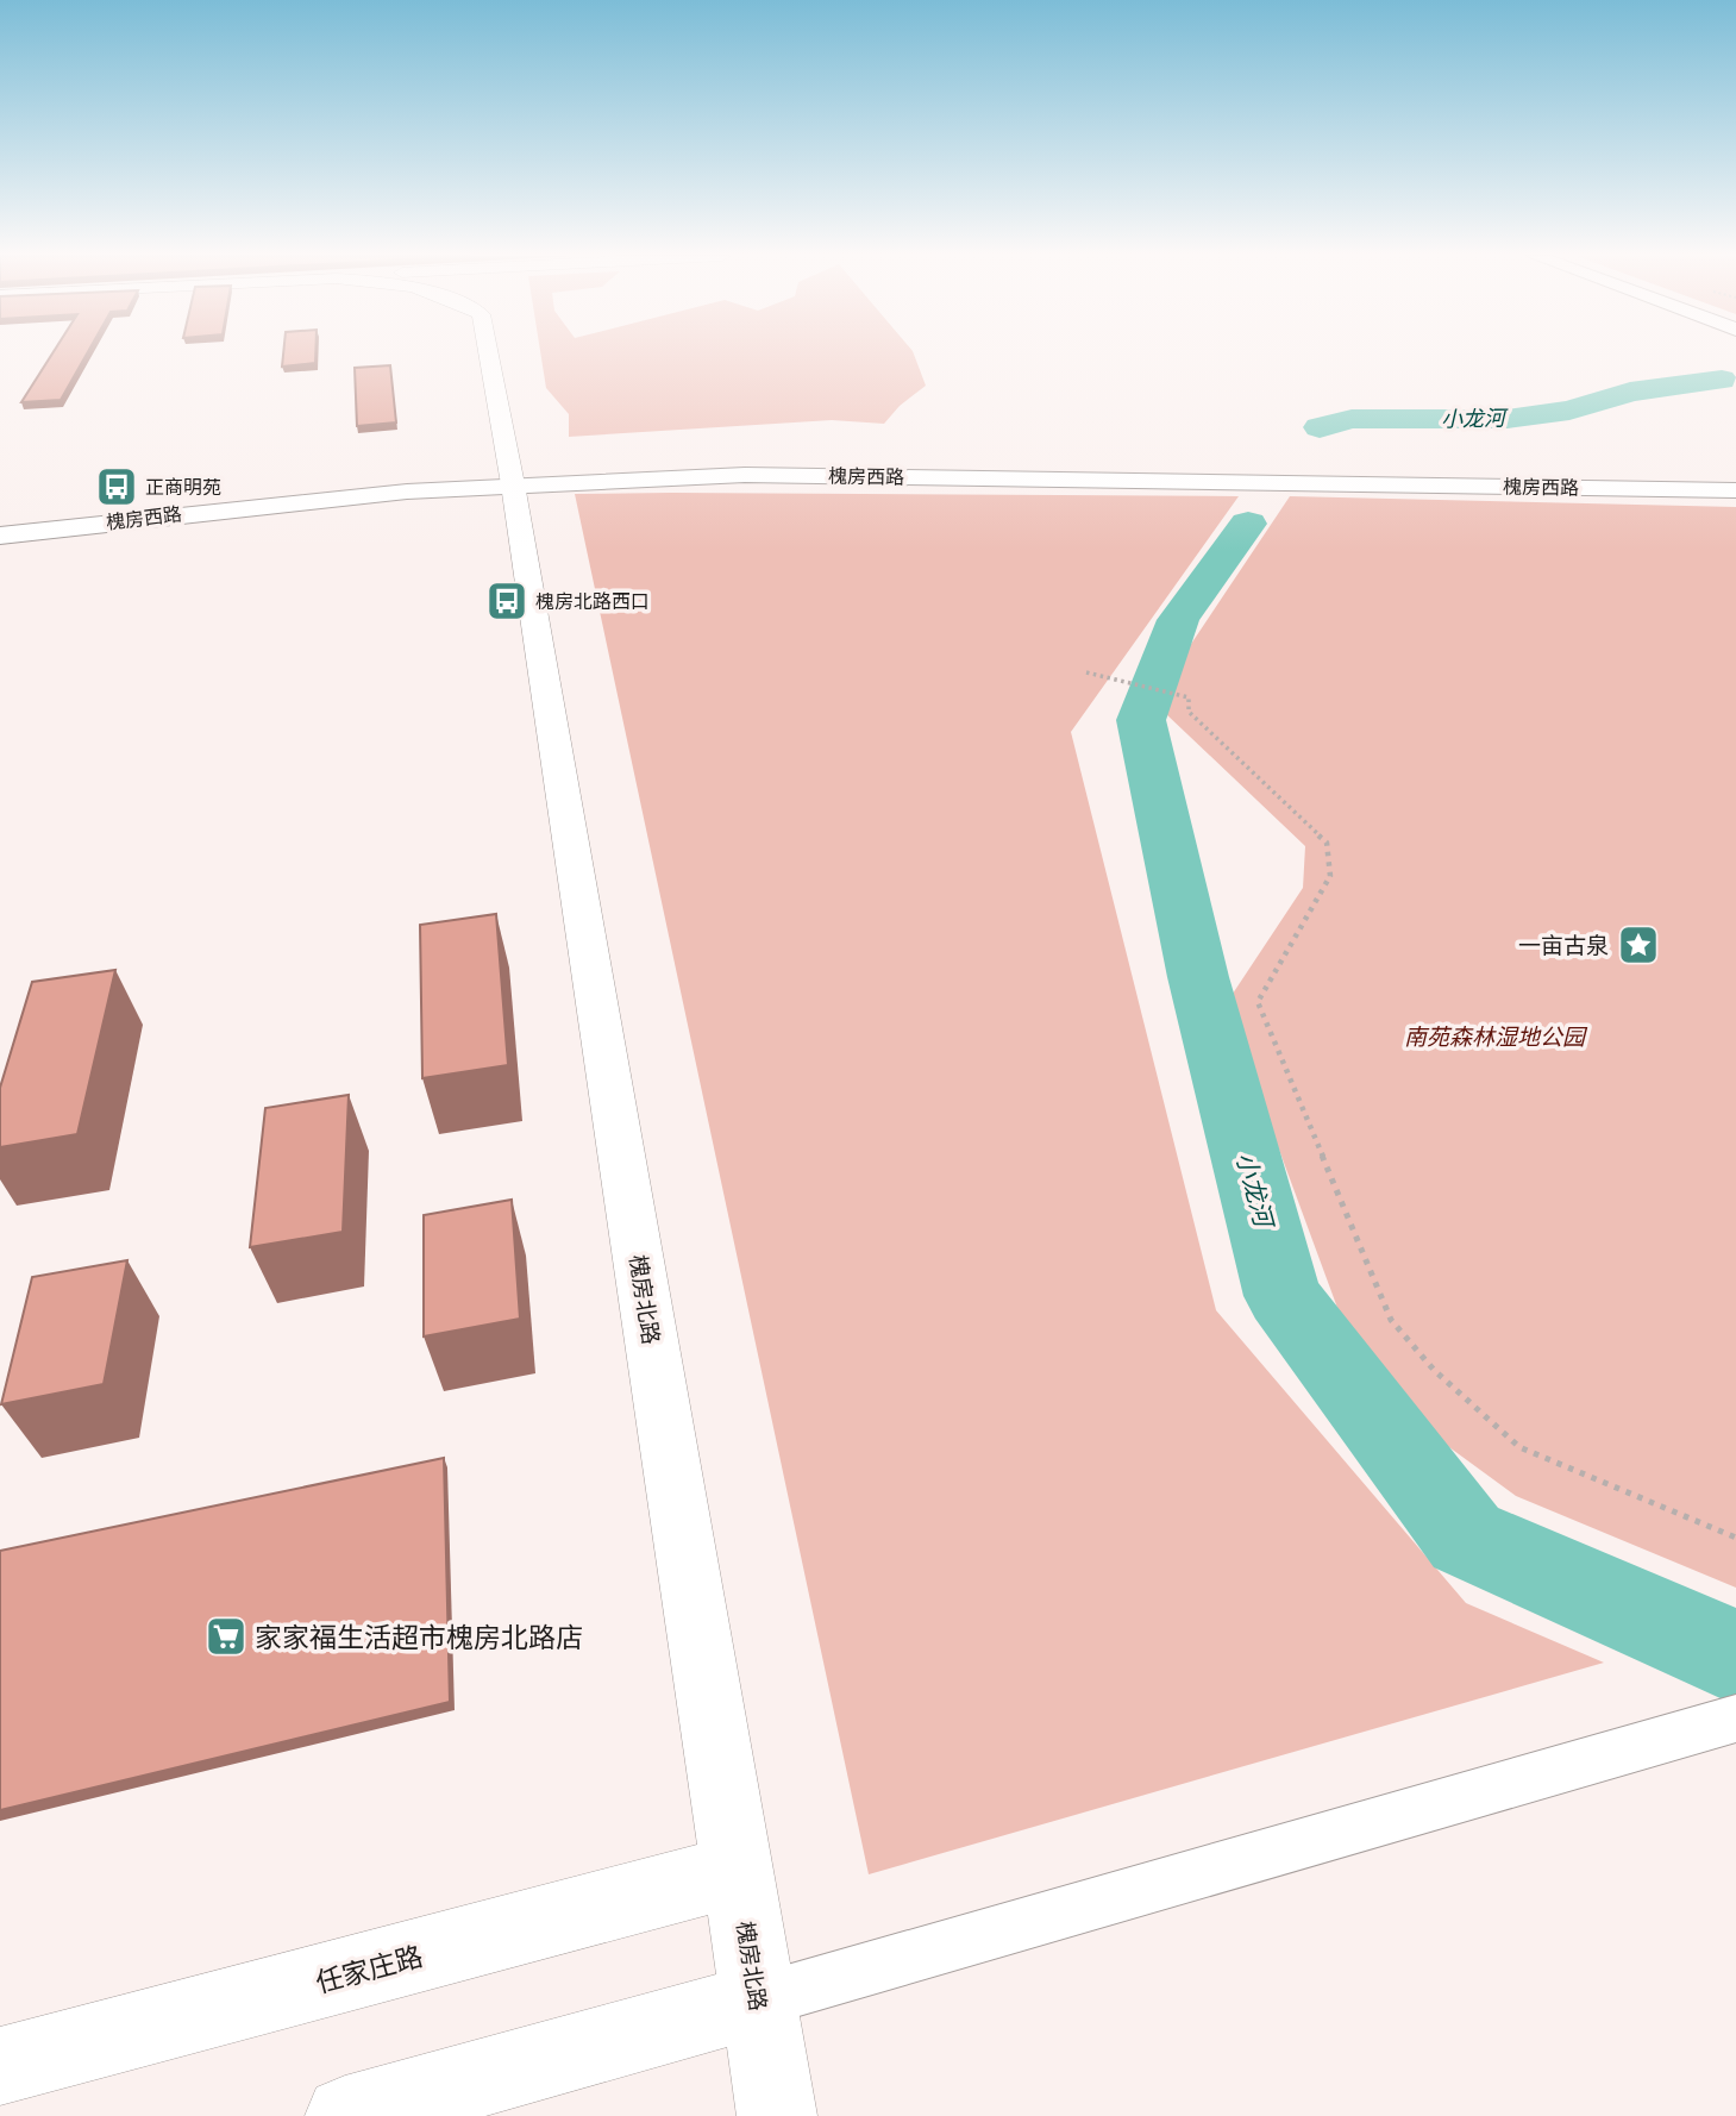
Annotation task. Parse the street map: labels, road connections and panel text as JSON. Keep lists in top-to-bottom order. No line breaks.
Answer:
{"streets":{"main road":["槐房西路"],"street":["槐房北路","任家庄路"]},"crossings":[["槐房西路","槐房北路"],["槐房北路","任家庄路"]],"water":["小龙河"],"parks":["南苑森林湿地公园"],"places":{"bus stop":["正商明苑","槐房北路西口"],"place":["一亩古泉"],"supermarket":["家家福生活超市槐房北路店"]}}
